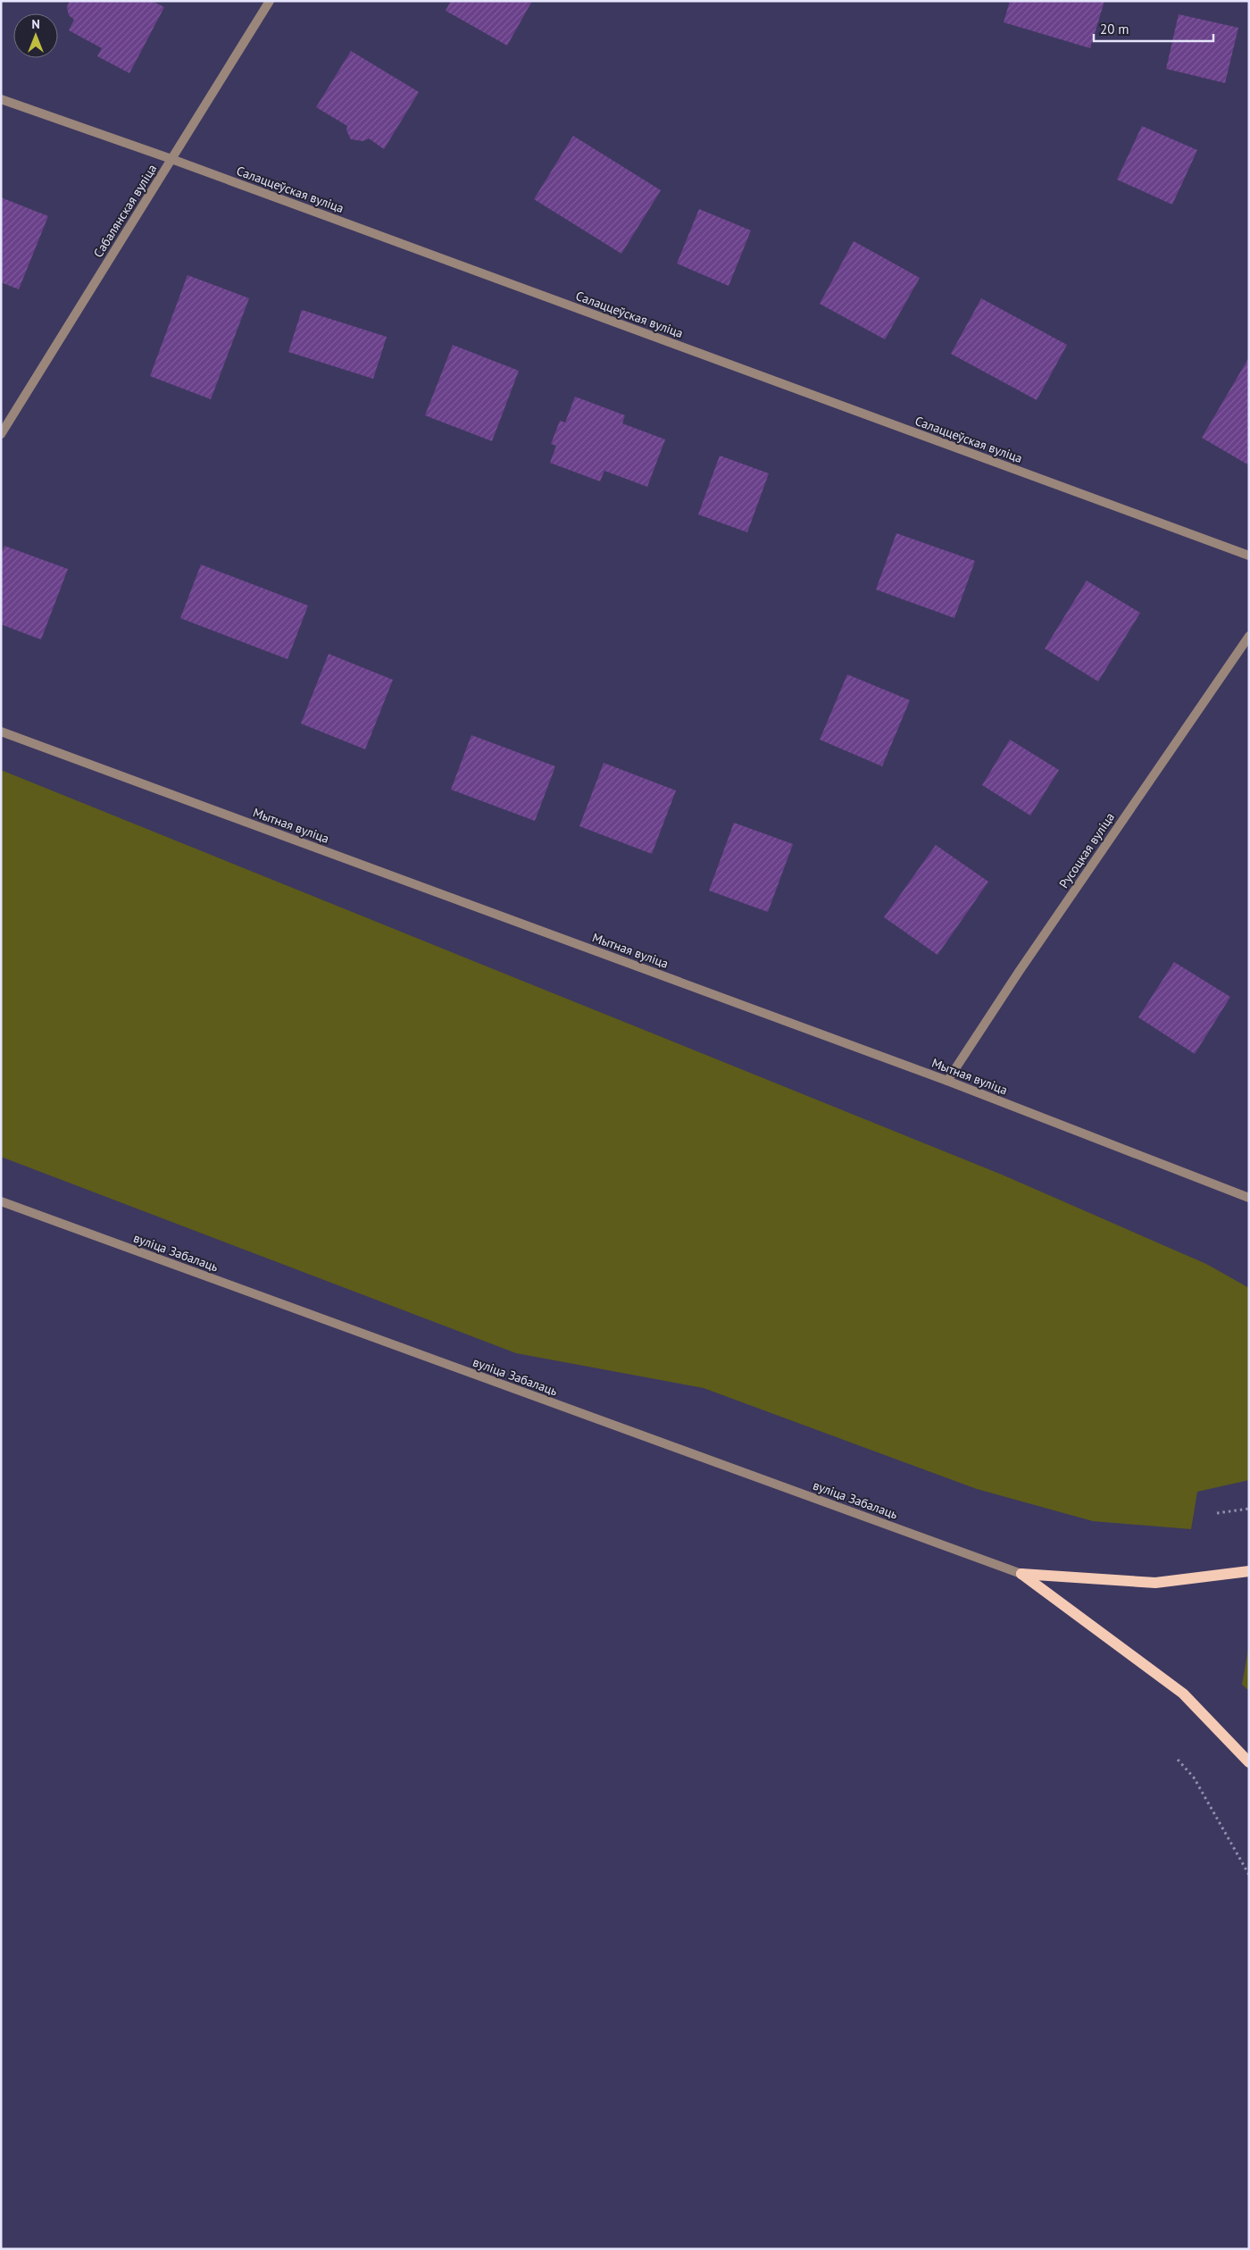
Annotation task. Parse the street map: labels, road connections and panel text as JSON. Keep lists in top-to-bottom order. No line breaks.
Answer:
{"streets":{"street":["Салаццеўская вуліца","Сабалянская вуліца","Мытная вуліца","Русоцкая вуліца","вуліца Забалаць"]},"crossings":[["Салаццеўская вуліца","Сабалянская вуліца"],["Мытная вуліца","Русоцкая вуліца"]],"scale_bar":"20 m","north":"top"}
